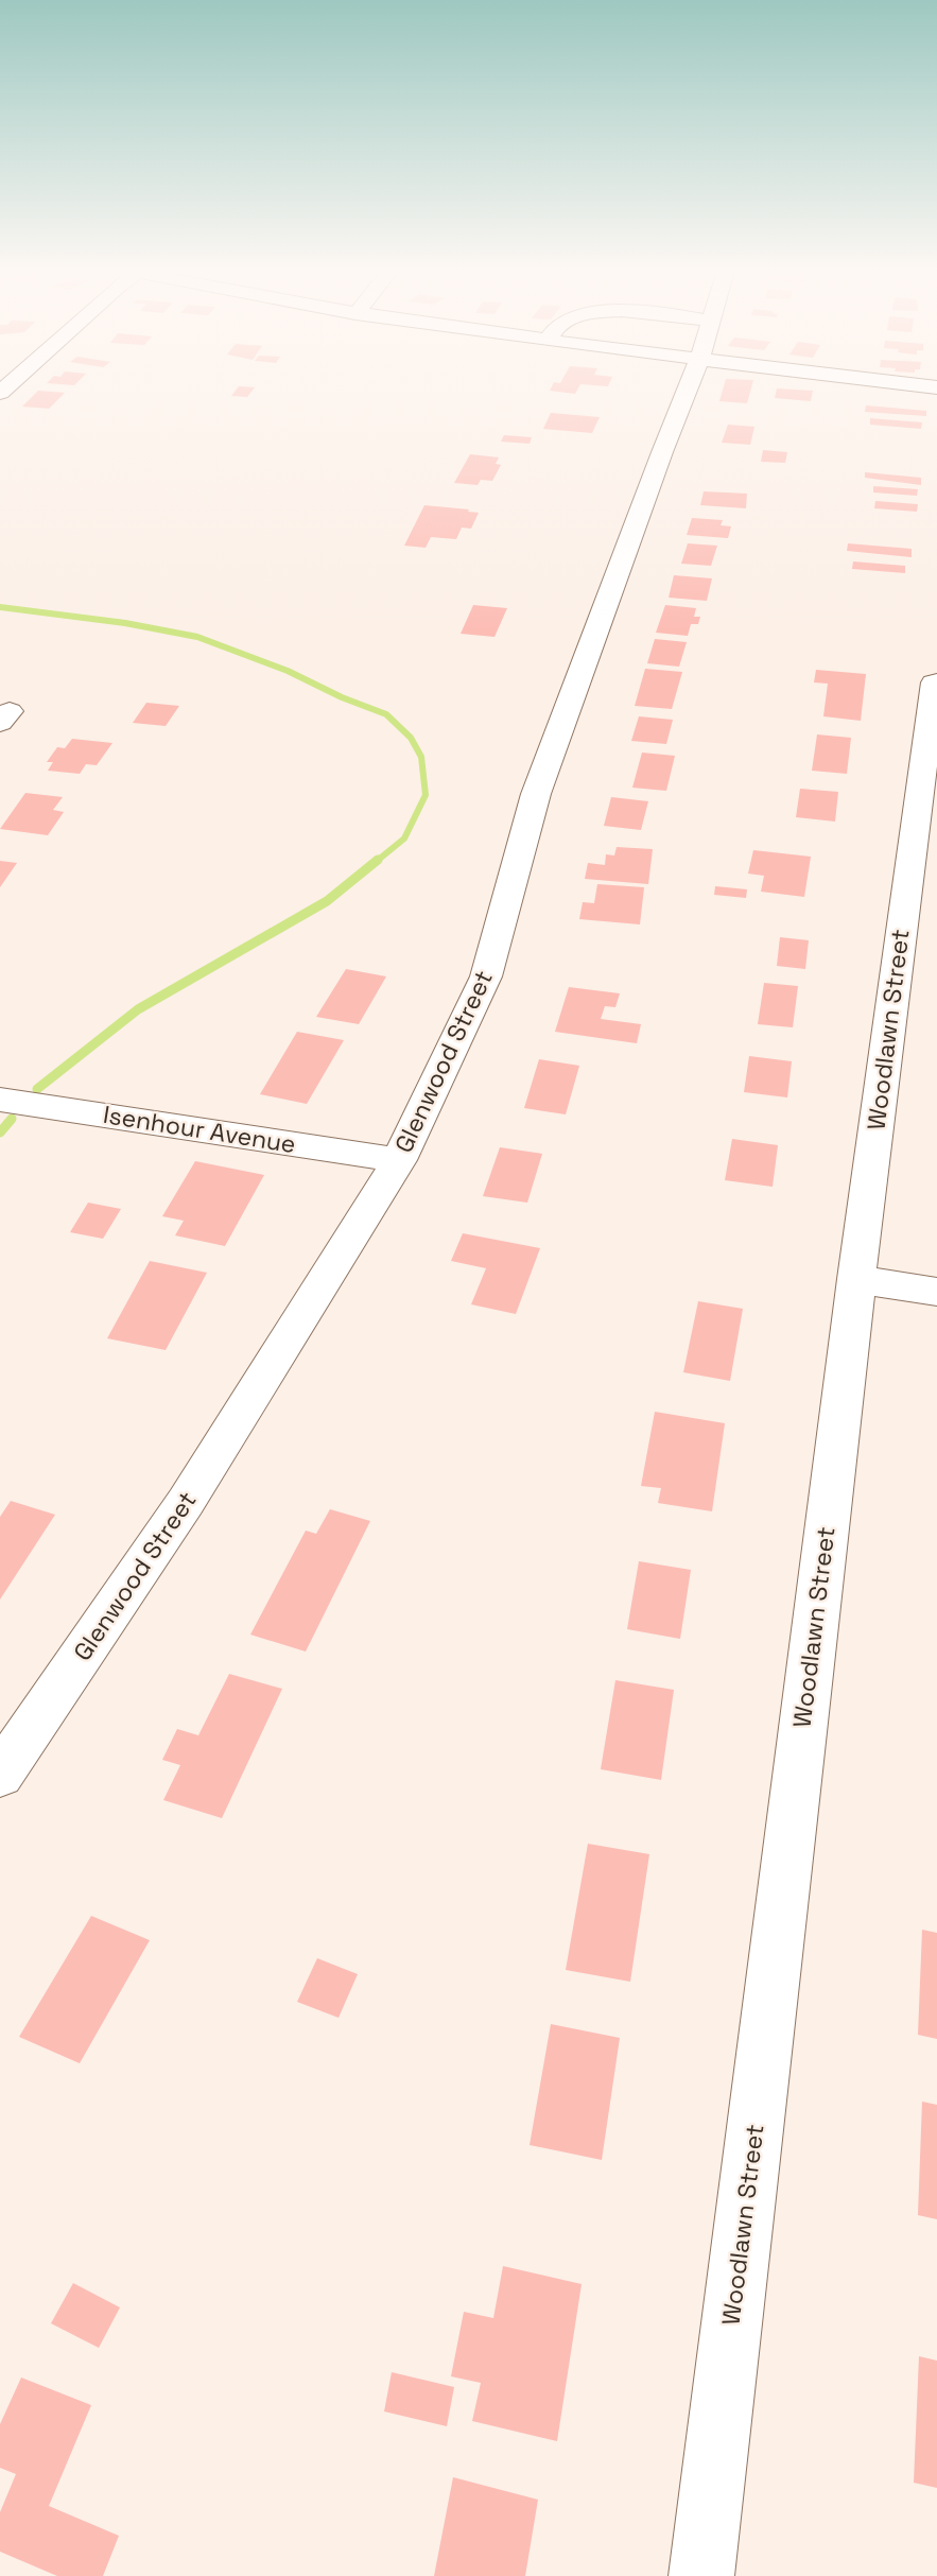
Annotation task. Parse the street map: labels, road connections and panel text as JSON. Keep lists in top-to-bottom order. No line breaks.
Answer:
{"streets":{"street":["Woodlawn Street","Glenwood Street","Isenhour Avenue"]},"crossings":[["Glenwood Street","Isenhour Avenue"]]}
